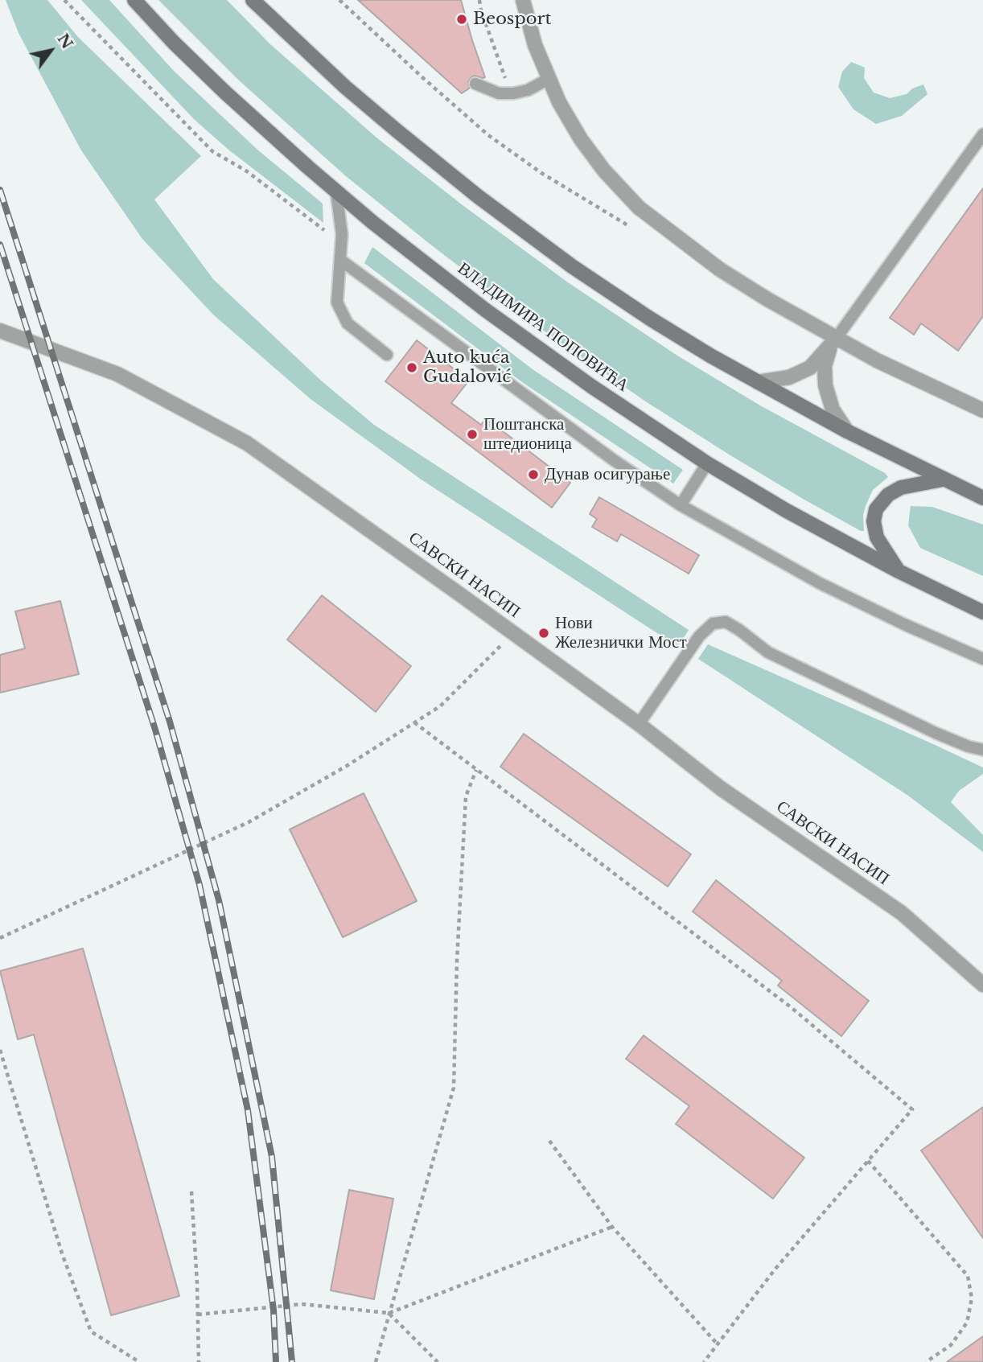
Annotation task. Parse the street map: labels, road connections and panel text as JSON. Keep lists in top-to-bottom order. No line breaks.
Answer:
{"streets":{"main road":["ВЛАДИМИРА ПОПОВИЋА"],"street":["САВСКИ НАСИП"]},"places":["Beosport","Auto kuća Gudalović","Поштанска штедионица","Дунав осигурање","Нови Железнички Мост"],"north":"top right"}
